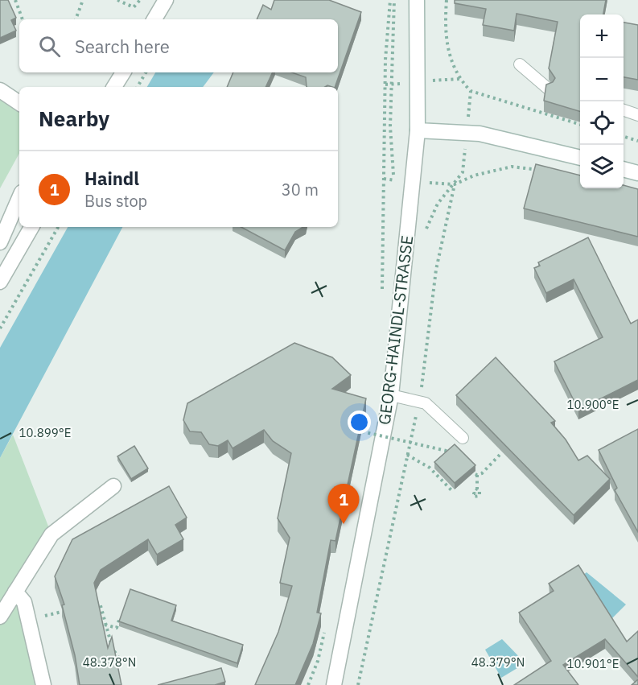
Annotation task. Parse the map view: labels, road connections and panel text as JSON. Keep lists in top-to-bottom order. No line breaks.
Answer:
{"streets":{"street":["GEORG-HAINDL-STRASSE"]},"page":{"map_buttons":["+","−"],"search":"Search here","heading":"Nearby","list":[{"mark":"1","name":"Haindl","note":"Bus stop","value":"30 m"}],"pins":"1"},"coordinates":["10.900°E","10.899°E","48.378°N","48.379°N","10.901°E"]}
